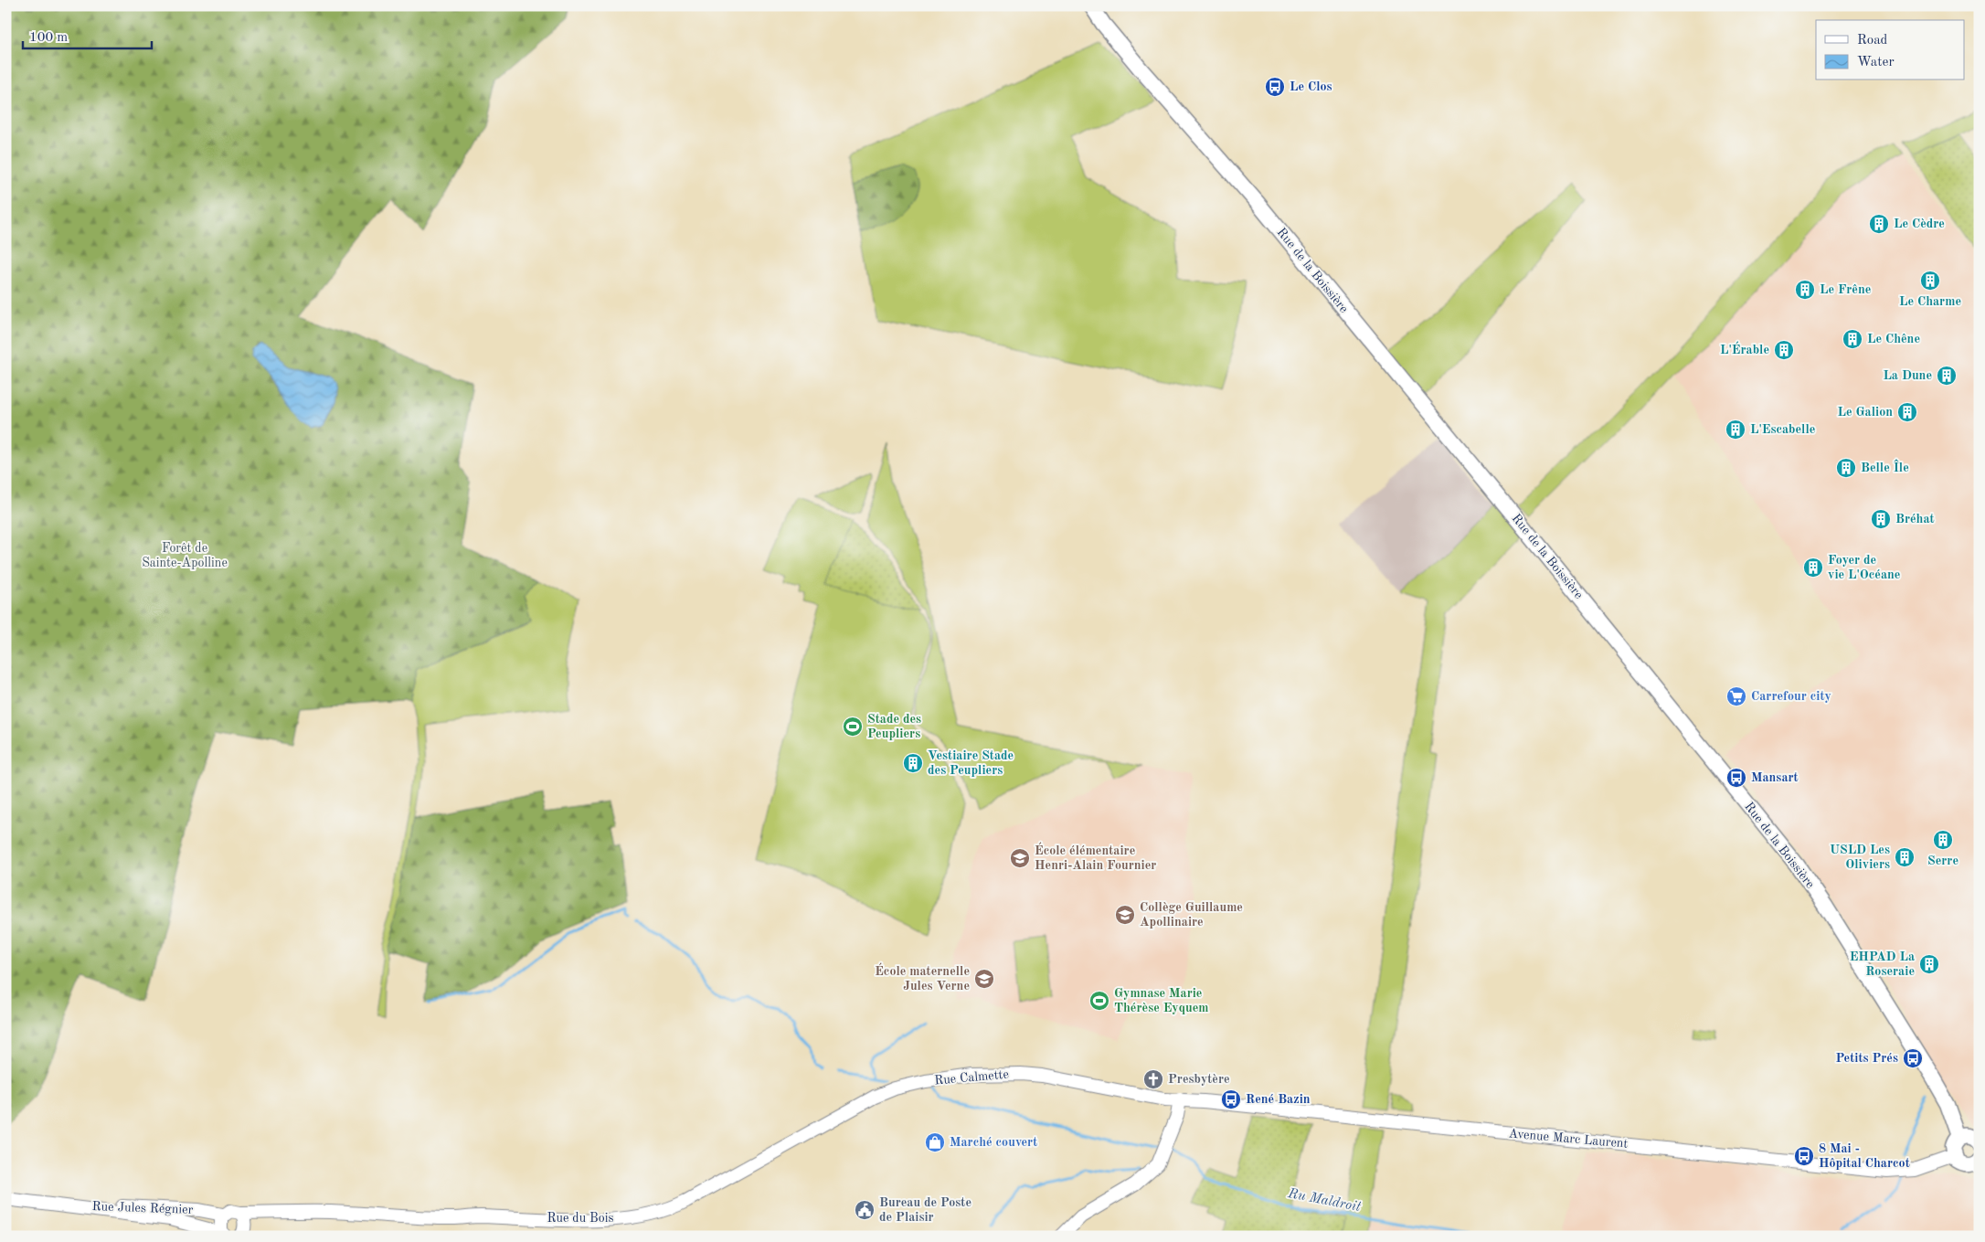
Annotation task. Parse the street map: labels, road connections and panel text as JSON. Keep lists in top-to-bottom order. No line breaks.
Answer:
{"streets":{"main road":["Rue de la Boissière"],"street":["Rue Calmette","Avenue Marc Laurent","Rue Jules Régnier","Rue du Bois"]},"crossings":[["Rue Calmette","Avenue Marc Laurent"],["Rue Calmette","Rue du Bois"],["Rue Jules Régnier","Rue du Bois"]],"water":["Ru Maldroit"],"parks":["Forêt de Sainte-Apolline"],"places":{"bus stop":["Le Clos","Mansart","Petits Prés","René Bazin","8 Mai - Hôpital Charcot"],"building":["Le Cèdre","Le Charme","Le Frêne","Le Chêne","L'Érable","La Dune","Le Galion","L'Escabelle","Belle Île","Bréhat","Foyer de vie L'Océane","Vestiaire Stade des Peupliers","Serre","USLD Les Oliviers","EHPAD La Roseraie"],"supermarket":["Carrefour city"],"sports":["Stade des Peupliers","Gymnase Marie Thérèse Eyquem"],"school or university":["École élémentaire Henri-Alain Fournier","Collège Guillaume Apollinaire","École maternelle Jules Verne"],"church":["Presbytère"],"shop":["Marché couvert"],"public building":["Bureau de Poste de Plaisir"]},"legend":["Road","Water"],"scale_bar":"100 m"}
